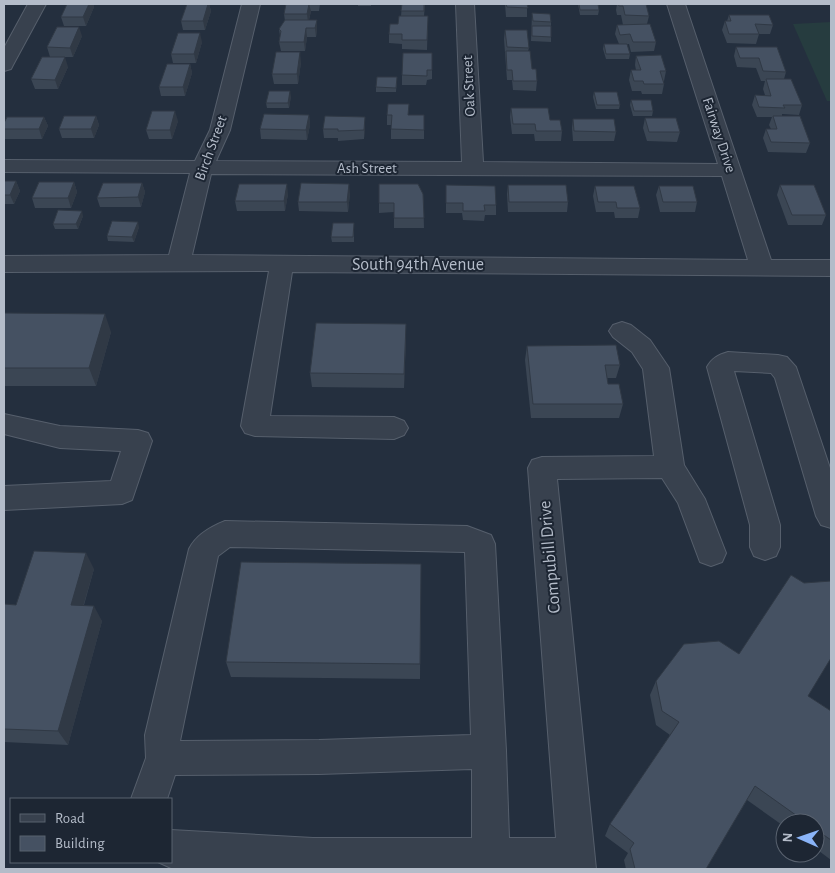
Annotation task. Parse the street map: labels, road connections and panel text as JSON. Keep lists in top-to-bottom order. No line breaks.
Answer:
{"streets":{"street":["Oak Street","Fairway Drive","Birch Street","Ash Street","South 94th Avenue","Compubill Drive"]},"crossings":[["Oak Street","Ash Street"],["Fairway Drive","Ash Street"],["Fairway Drive","South 94th Avenue"],["Birch Street","Ash Street"],["Birch Street","South 94th Avenue"]],"legend":["Road","Building"],"north":"left"}
